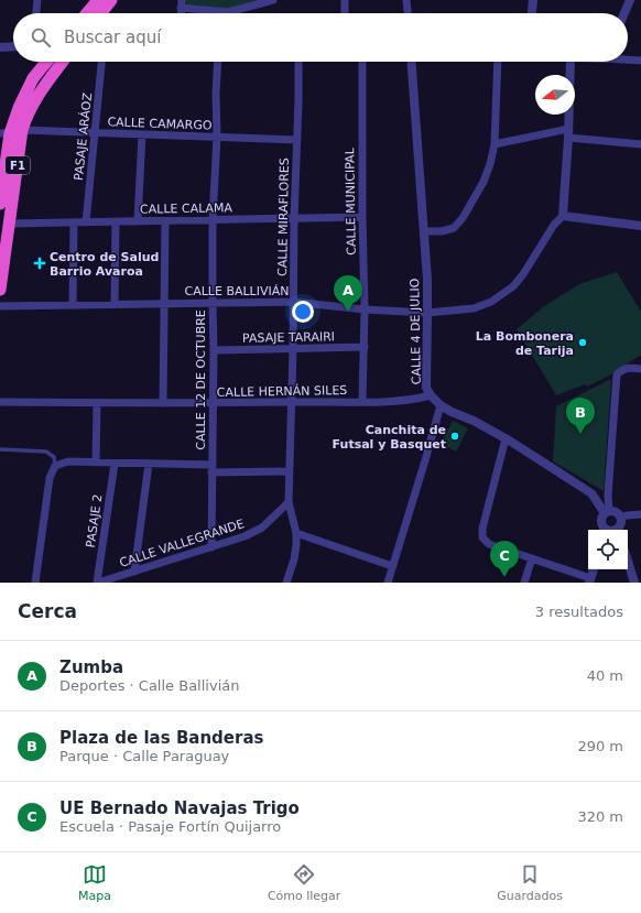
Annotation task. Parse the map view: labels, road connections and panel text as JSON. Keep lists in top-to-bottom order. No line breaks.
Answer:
{"streets":{"highway":["F1"],"street":["CALLE CAMARGO","PASAJE ARÁOZ","CALLE MUNICIPAL","CALLE CALAMA","CALLE MIRAFLORES","CALLE BALLIVIÁN","CALLE 4 DE JULIO","PASAJE TARAIRI","CALLE 12 DE OCTUBRE","CALLE HERNÁN SILES","PASAJE 2","CALLE VALLEGRANDE"]},"crossings":[["CALLE CAMARGO","PASAJE ARÁOZ"],["CALLE CAMARGO","F1"],["CALLE CAMARGO","CALLE MIRAFLORES"],["CALLE CAMARGO","CALLE 12 DE OCTUBRE"],["PASAJE ARÁOZ","CALLE CALAMA"],["F1","CALLE CALAMA"],["CALLE MUNICIPAL","CALLE CALAMA"],["CALLE MUNICIPAL","CALLE BALLIVIÁN"],["CALLE MUNICIPAL","PASAJE TARAIRI"],["CALLE MUNICIPAL","CALLE HERNÁN SILES"],["CALLE CALAMA","CALLE MIRAFLORES"],["CALLE CALAMA","CALLE 12 DE OCTUBRE"],["CALLE MIRAFLORES","CALLE BALLIVIÁN"],["CALLE MIRAFLORES","PASAJE TARAIRI"],["CALLE MIRAFLORES","CALLE HERNÁN SILES"],["CALLE MIRAFLORES","CALLE VALLEGRANDE"],["CALLE BALLIVIÁN","CALLE 4 DE JULIO"],["CALLE BALLIVIÁN","CALLE 12 DE OCTUBRE"],["CALLE 4 DE JULIO","CALLE HERNÁN SILES"],["PASAJE TARAIRI","CALLE 12 DE OCTUBRE"],["CALLE 12 DE OCTUBRE","CALLE HERNÁN SILES"],["CALLE 12 DE OCTUBRE","CALLE VALLEGRANDE"],["PASAJE 2","CALLE VALLEGRANDE"]],"places":{"health":["Centro de Salud Barrio Avaroa"],"other":["La Bombonera de Tarija","Canchita de Futsal y Basquet"]},"north":"left","page":{"search":"Buscar aquí","pins":["A","B","C"],"heading":["Cerca","3 resultados"],"list":[{"mark":"A","name":"Zumba","note":"Deportes · Calle Ballivián","value":"40 m"},{"mark":"B","name":"Plaza de las Banderas","note":"Parque · Calle Paraguay","value":"290 m"},{"mark":"C","name":"UE Bernado Navajas Trigo","note":"Escuela · Pasaje Fortín Quijarro","value":"320 m"}],"nav":["Mapa","Cómo llegar","Guardados"]}}
